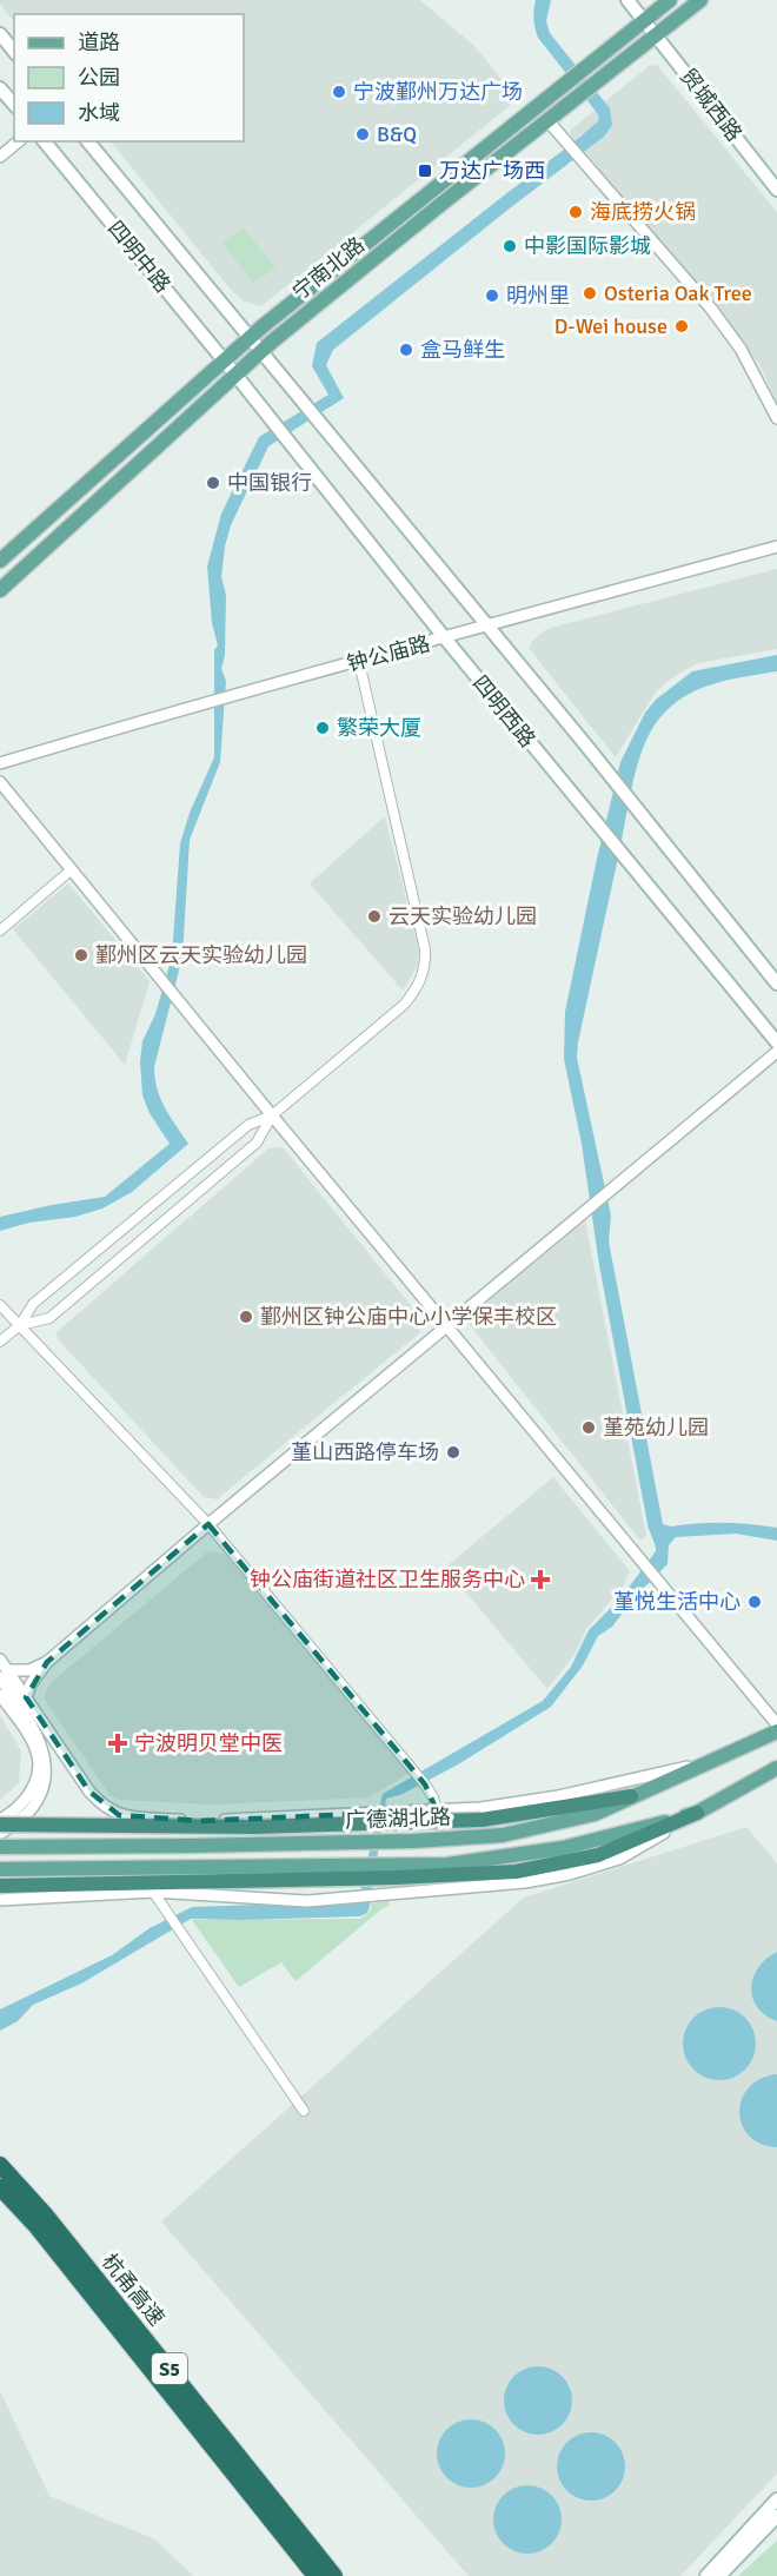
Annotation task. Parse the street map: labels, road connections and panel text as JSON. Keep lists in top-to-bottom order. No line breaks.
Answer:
{"streets":{"highway":["杭甬高速","S5"],"main road":["贸城西路","四明中路","宁南北路","四明西路","广德湖北路"],"street":["钟公庙路"]},"crossings":[["贸城西路","宁南北路"],["四明中路","宁南北路"],["四明中路","四明西路"],["宁南北路","四明西路"],["钟公庙路","四明西路"]],"places":{"other":["宁波鄞州万达广场","B&Q","海底捞火锅","中影国际影城","Osteria Oak Tree","明州里","D-Wei house","盒马鲜生","中国银行","繁荣大厦","云天实验幼儿园","鄞州区云天实验幼儿园","鄞州区钟公庙中心小学保丰校区","堇苑幼儿园","堇山西路停车场","堇悦生活中心"],"transit":["万达广场西"],"health":["钟公庙街道社区卫生服务中心","宁波明贝堂中医"]},"legend":["道路","公园","水域"]}
